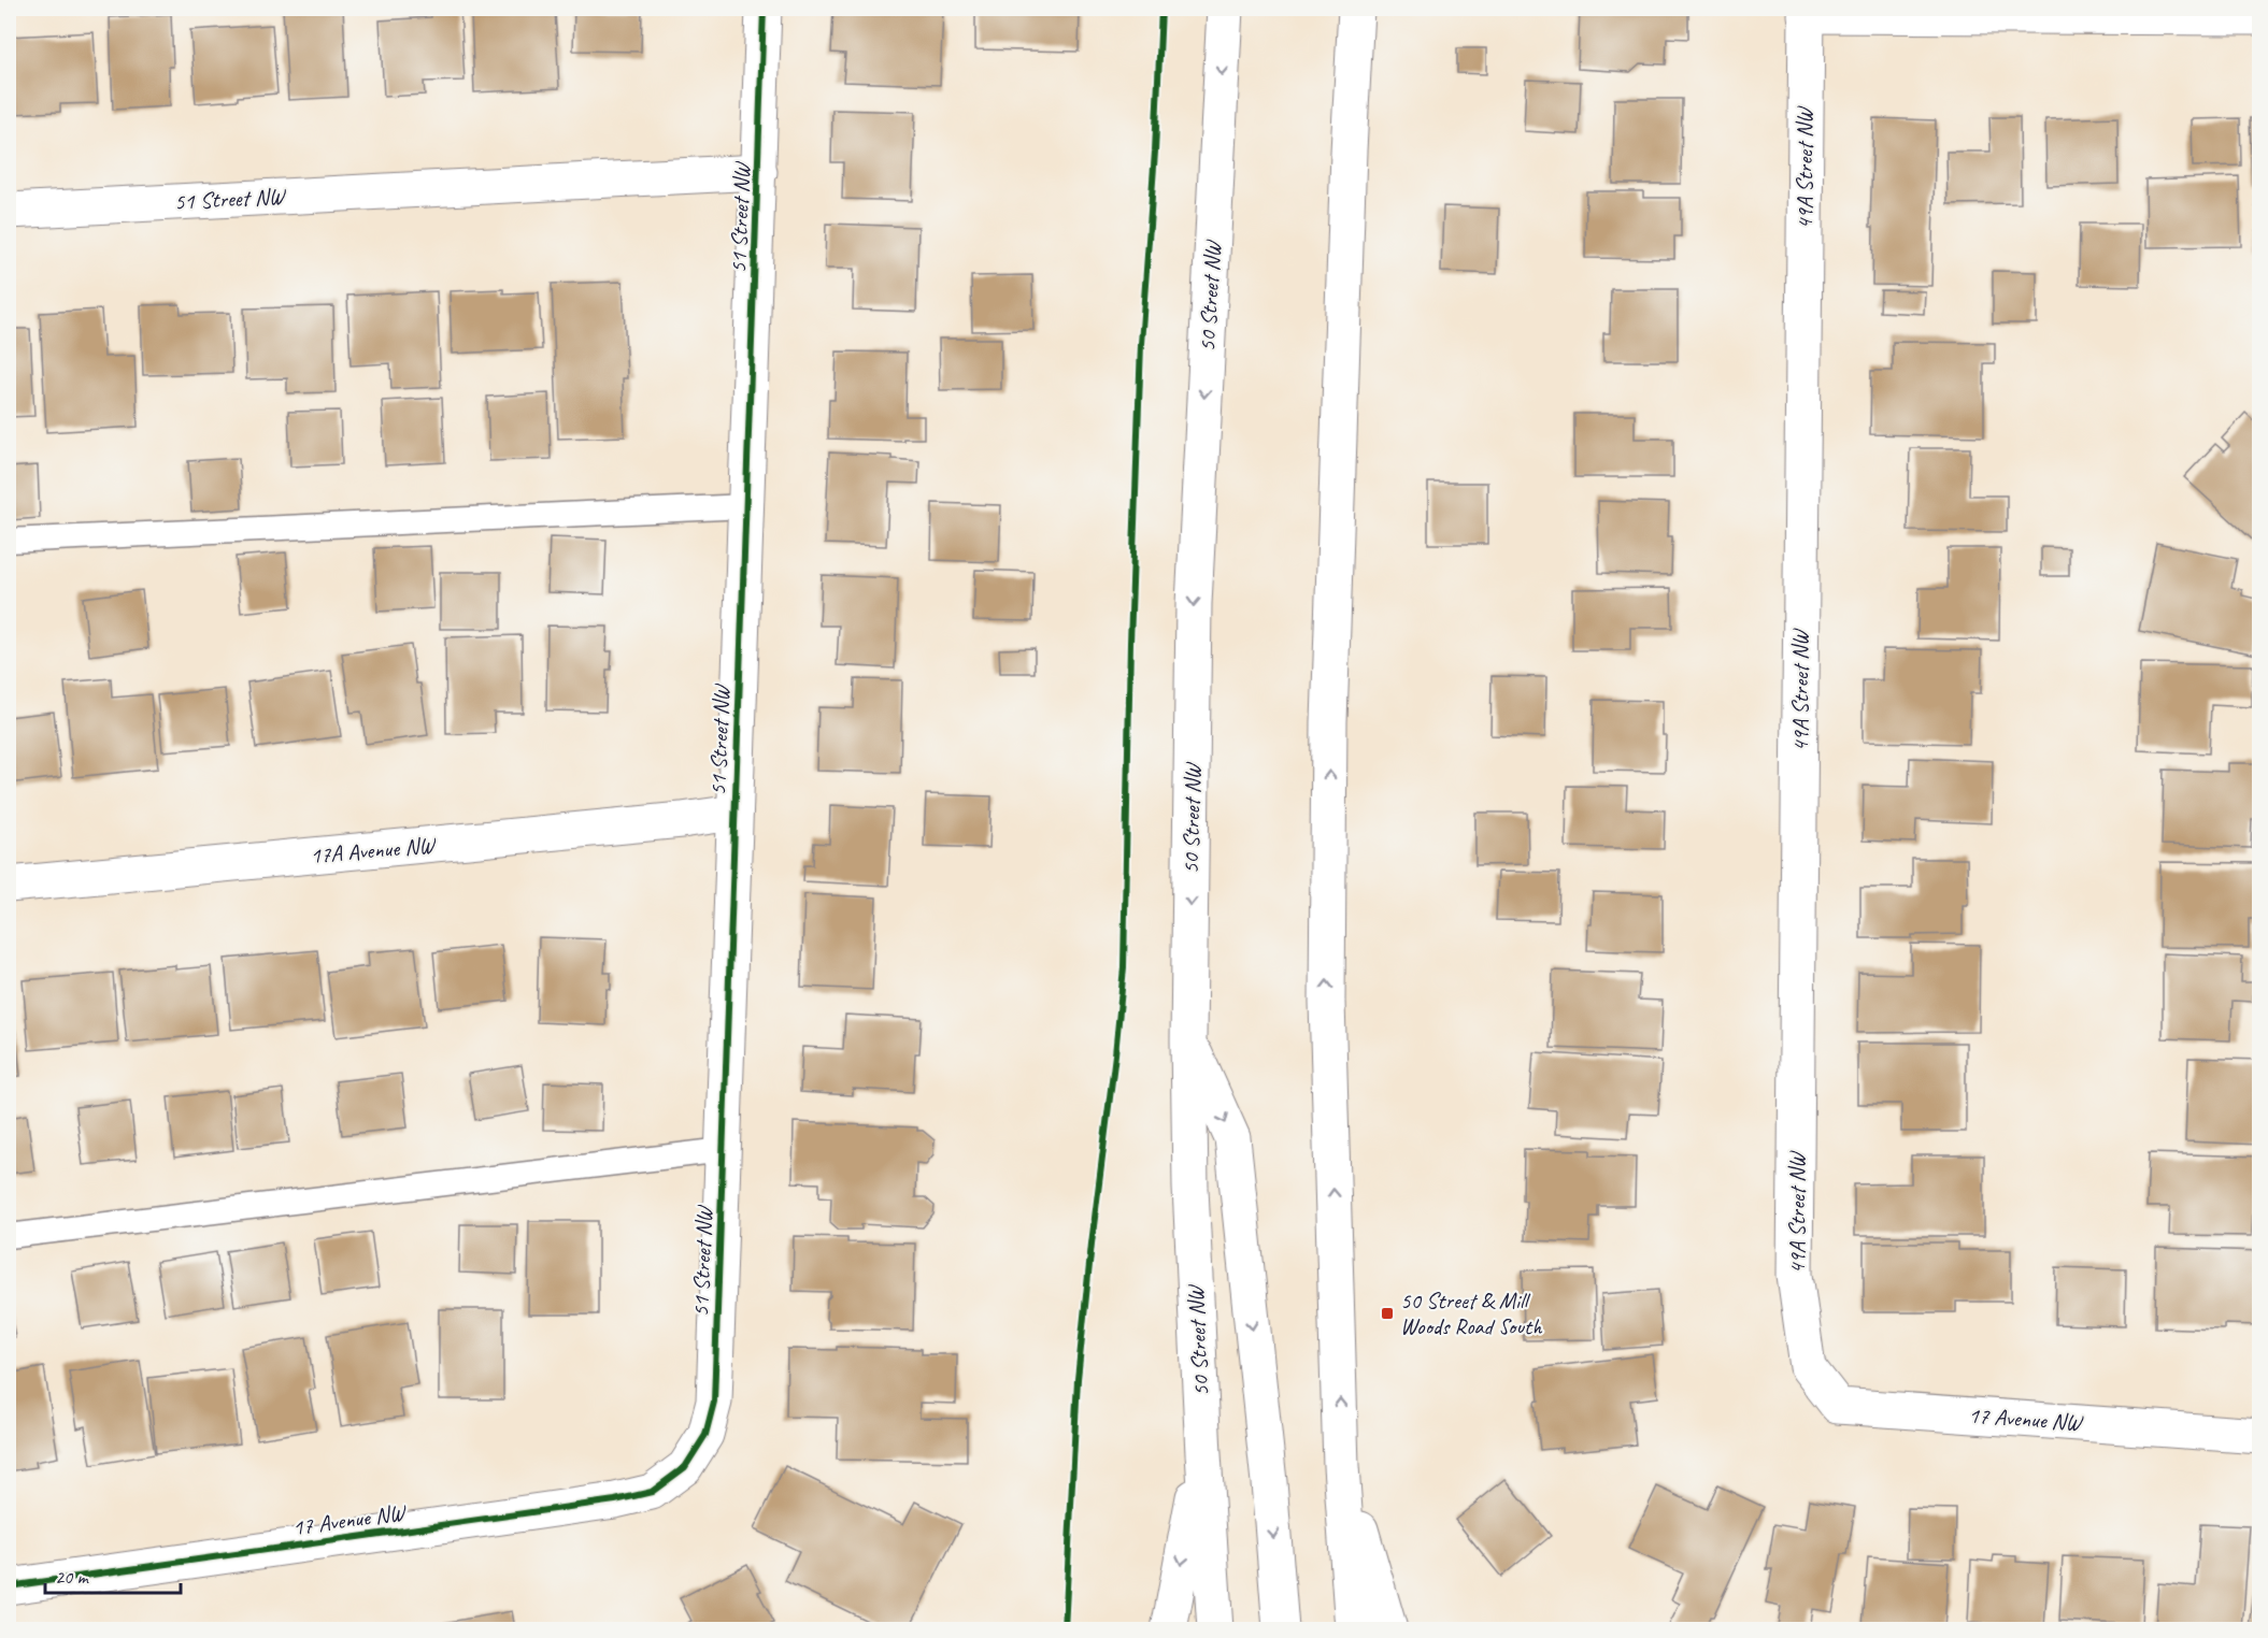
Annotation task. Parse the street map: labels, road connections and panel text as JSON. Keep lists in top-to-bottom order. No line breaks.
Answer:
{"streets":{"street":["49A Street NW","51 Street NW","50 Street NW","17A Avenue NW","17 Avenue NW"]},"crossings":[["49A Street NW","17 Avenue NW"],["51 Street NW","17A Avenue NW"],["51 Street NW","17 Avenue NW"]],"places":{"transit":["50 Street & Mill Woods Road South"]},"scale_bar":"20 m"}
